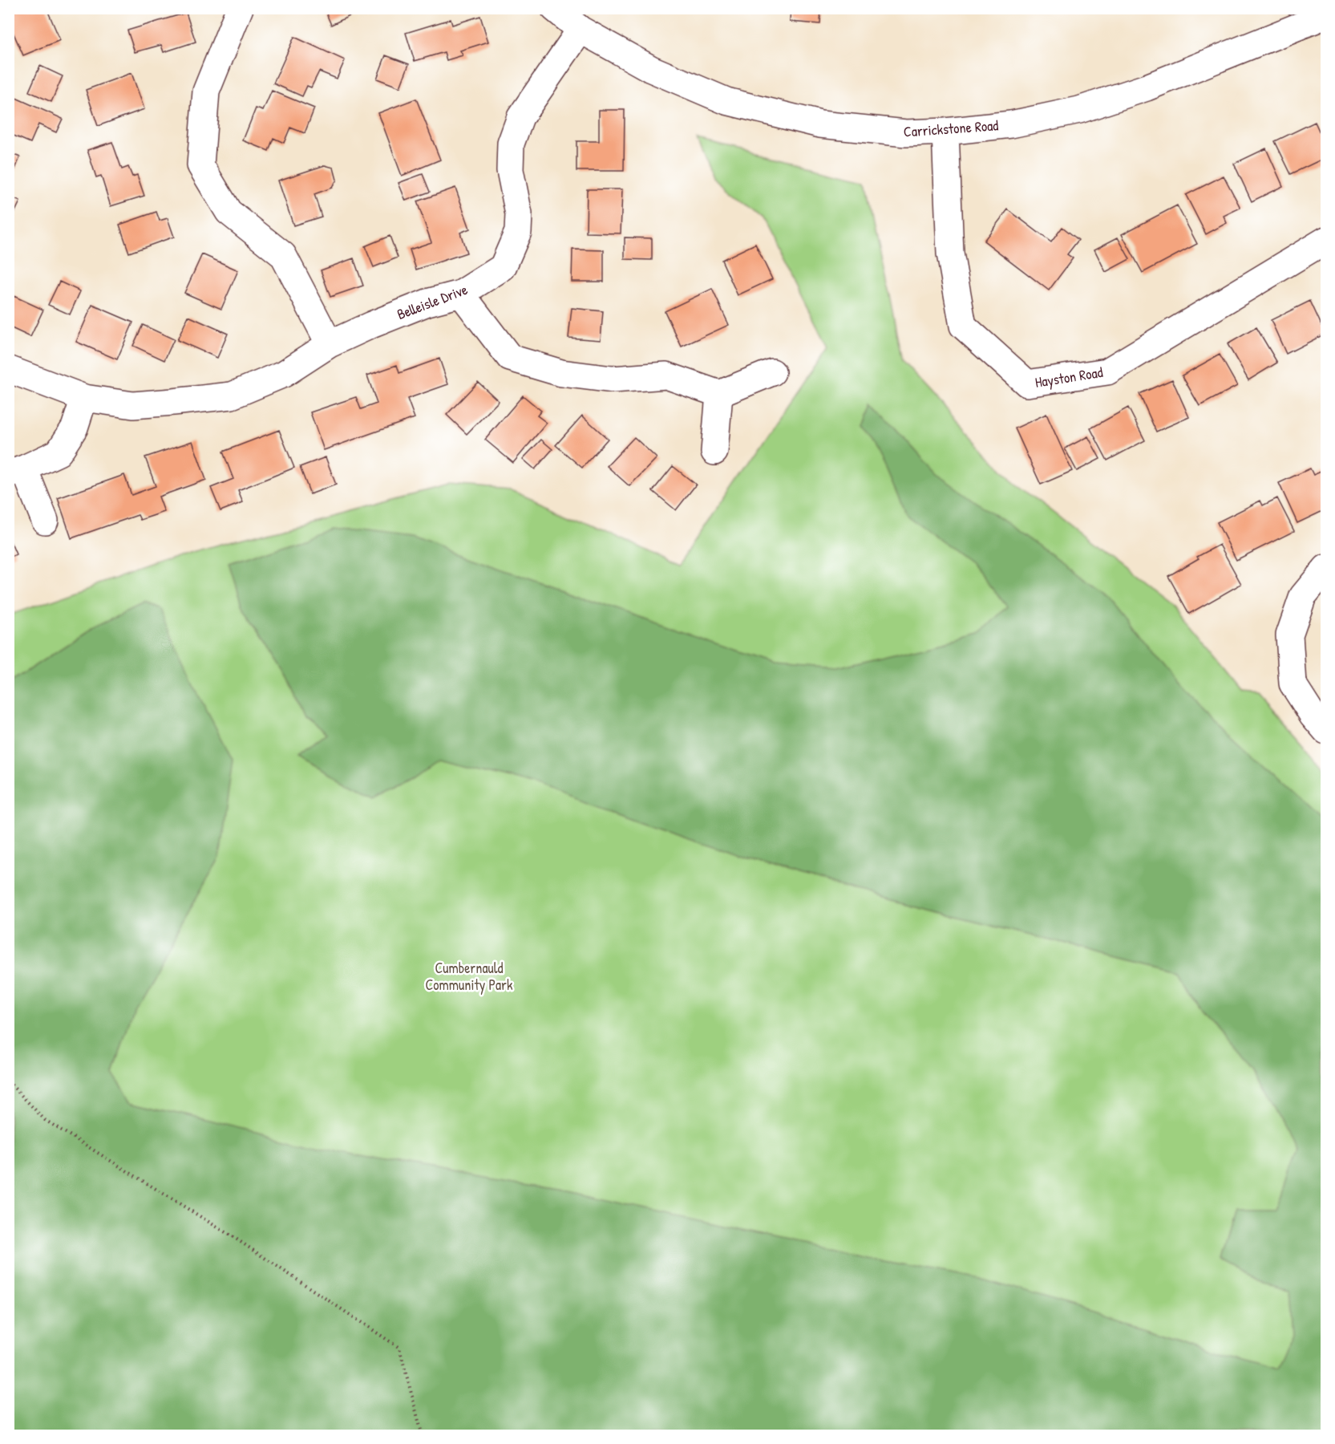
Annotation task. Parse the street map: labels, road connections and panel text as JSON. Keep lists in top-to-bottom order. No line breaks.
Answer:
{"streets":{"street":["Carrickstone Road","Belleisle Drive","Hayston Road"]},"crossings":[["Carrickstone Road","Belleisle Drive"],["Carrickstone Road","Hayston Road"]],"parks":["Cumbernauld Community Park"]}
